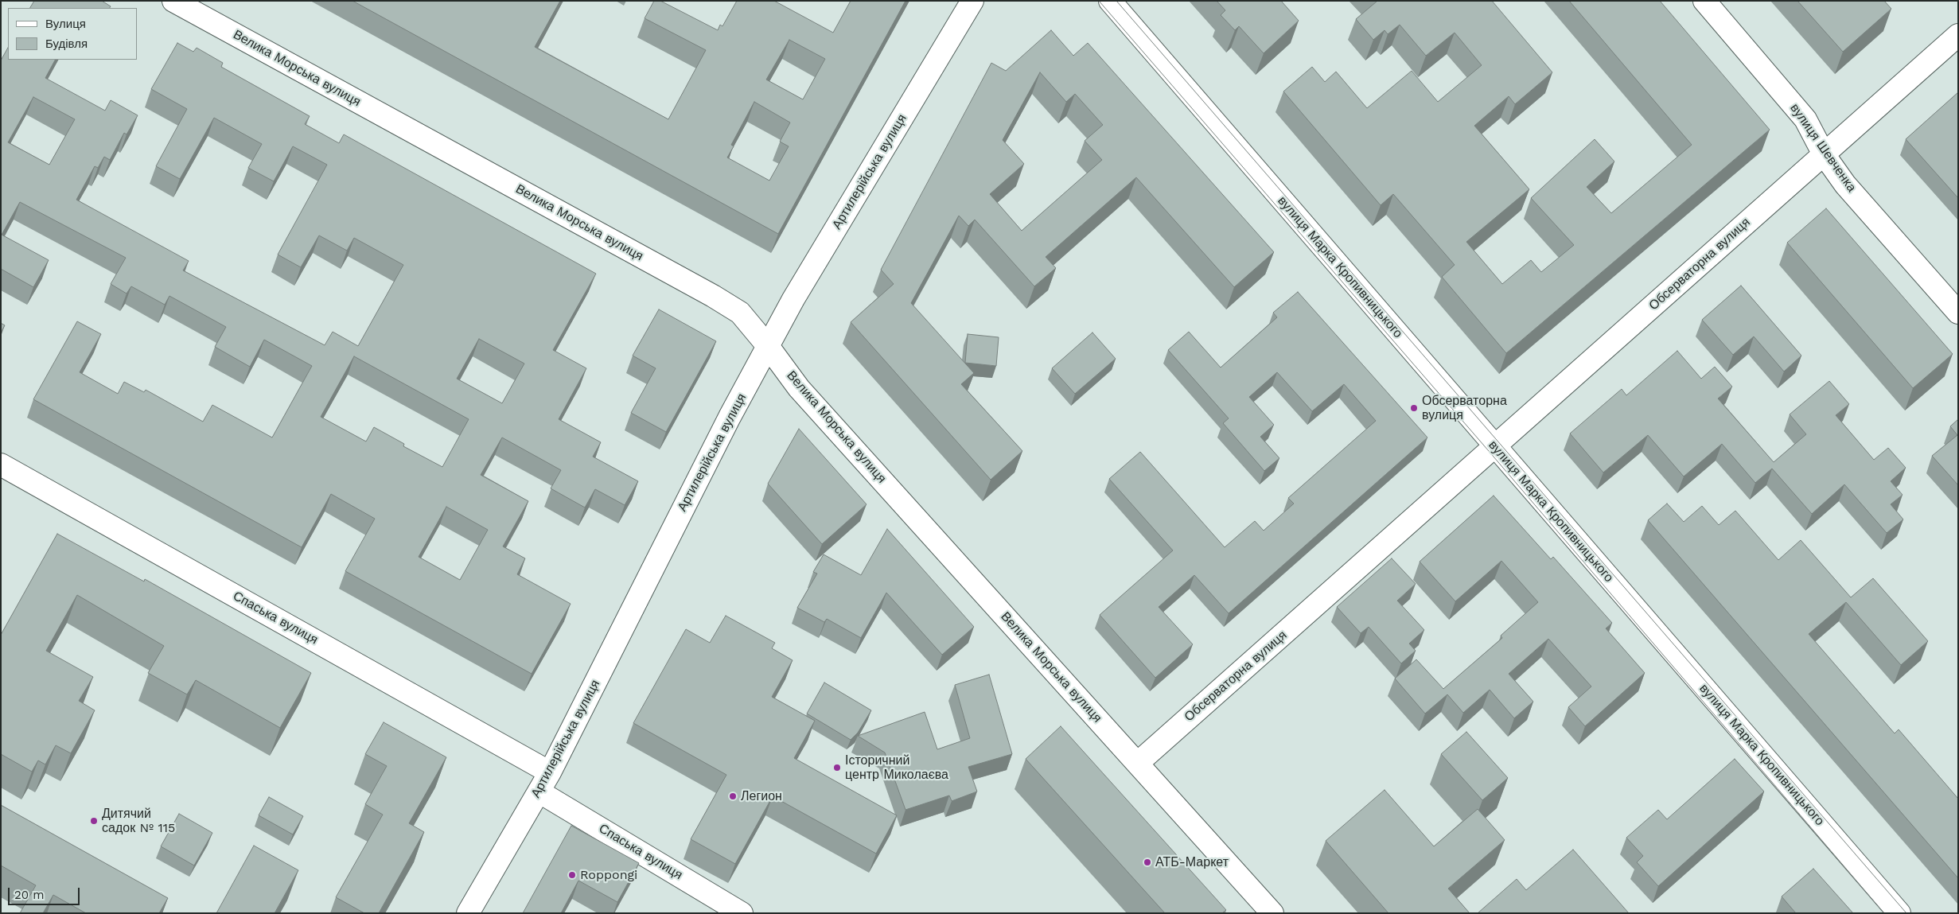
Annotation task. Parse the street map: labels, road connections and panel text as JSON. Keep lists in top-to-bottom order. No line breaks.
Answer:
{"streets":{"main road":["Велика Морська вулиця","вулиця Шевченка","Артилерійська вулиця","Обсерваторна вулиця","вулиця Марка Кропивницького","Спаська вулиця"]},"crossings":[["Велика Морська вулиця","Артилерійська вулиця"],["Велика Морська вулиця","Обсерваторна вулиця"],["вулиця Шевченка","Обсерваторна вулиця"],["Артилерійська вулиця","Спаська вулиця"],["Обсерваторна вулиця","вулиця Марка Кропивницького"]],"places":["Обсерваторна вулиця","Історичний центр Миколаєва","Легион","Дитячий садок № 115","АТБ-Маркет","Roppongi"],"legend":["Вулиця","Будівля"],"scale_bar":"20 m"}
